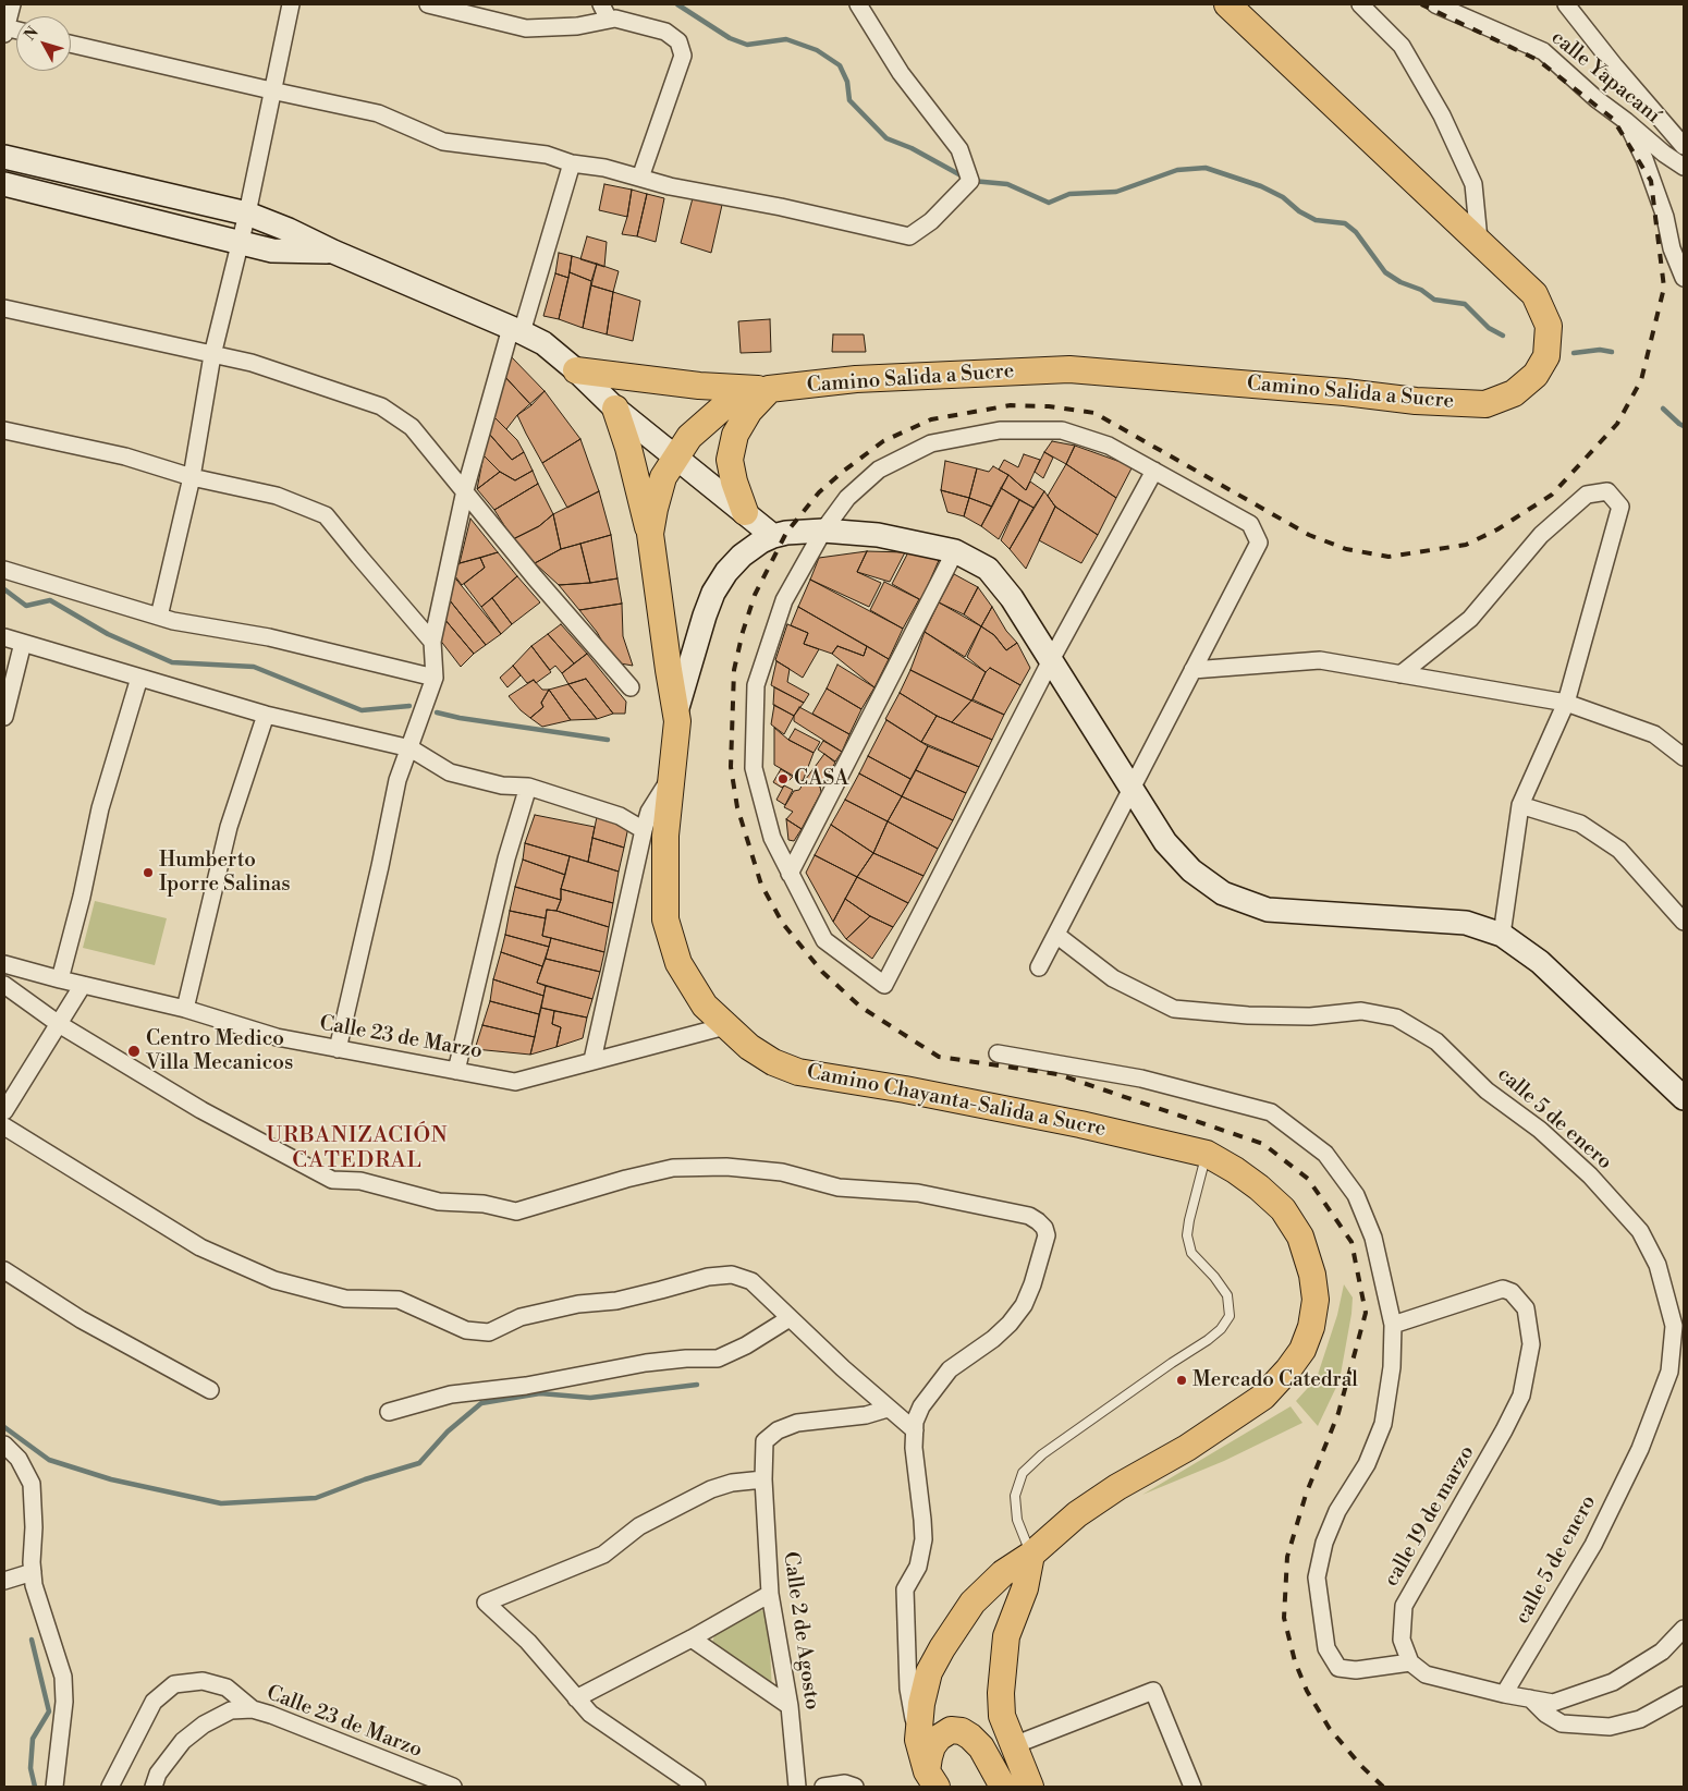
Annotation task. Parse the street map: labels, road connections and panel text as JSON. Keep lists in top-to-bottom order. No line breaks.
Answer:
{"streets":{"main road":["Camino Salida a Sucre","Camino Chayanta-Salida a Sucre"],"street":["calle Yapacaní","Calle 23 de Marzo","calle 5 de enero","calle 19 de marzo","Calle 2 de Agosto"]},"crossings":[["Camino Salida a Sucre","Camino Chayanta-Salida a Sucre"],["Calle 23 de Marzo","Camino Chayanta-Salida a Sucre"]],"districts":["URBANIZACIÓN CATEDRAL"],"places":["CASA","Humberto Iporre Salinas","Centro Medico Villa Mecanicos","Mercado Catedral"],"north":"top left"}
